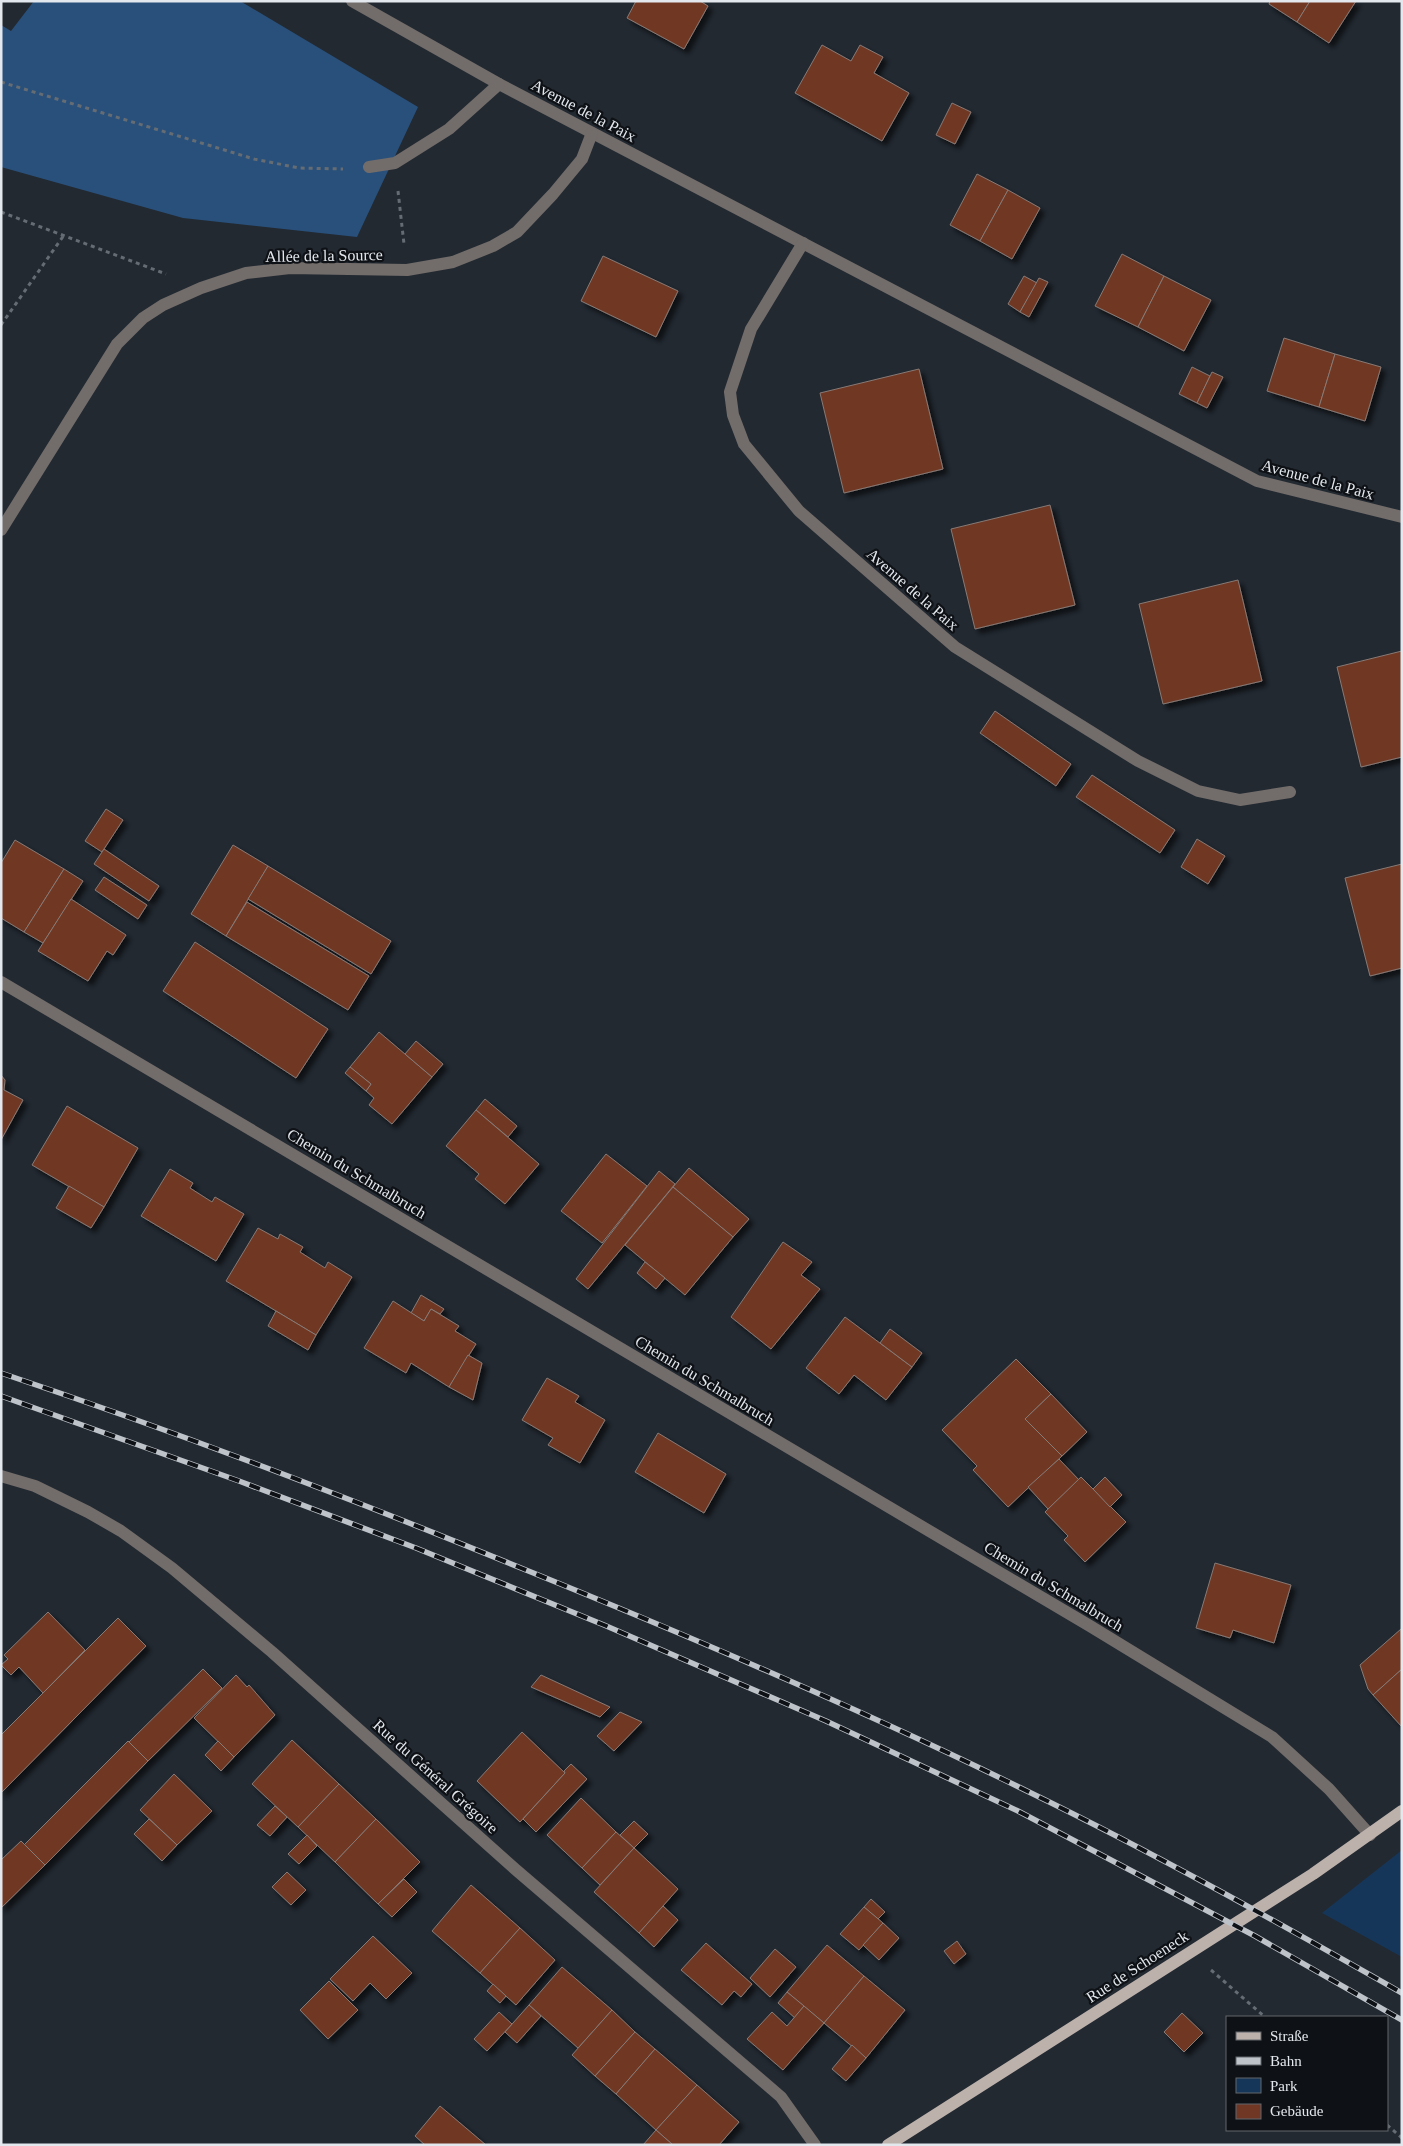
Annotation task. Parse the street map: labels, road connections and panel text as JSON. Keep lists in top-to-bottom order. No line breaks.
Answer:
{"streets":{"main road":["Rue de Schoeneck"],"street":["Avenue de la Paix","Allée de la Source","Chemin du Schmalbruch","Rue du Général Grégoire"]},"crossings":[["Avenue de la Paix","Allée de la Source"],["Chemin du Schmalbruch","Rue de Schoeneck"]],"legend":["Straße","Bahn","Park","Gebäude"]}
